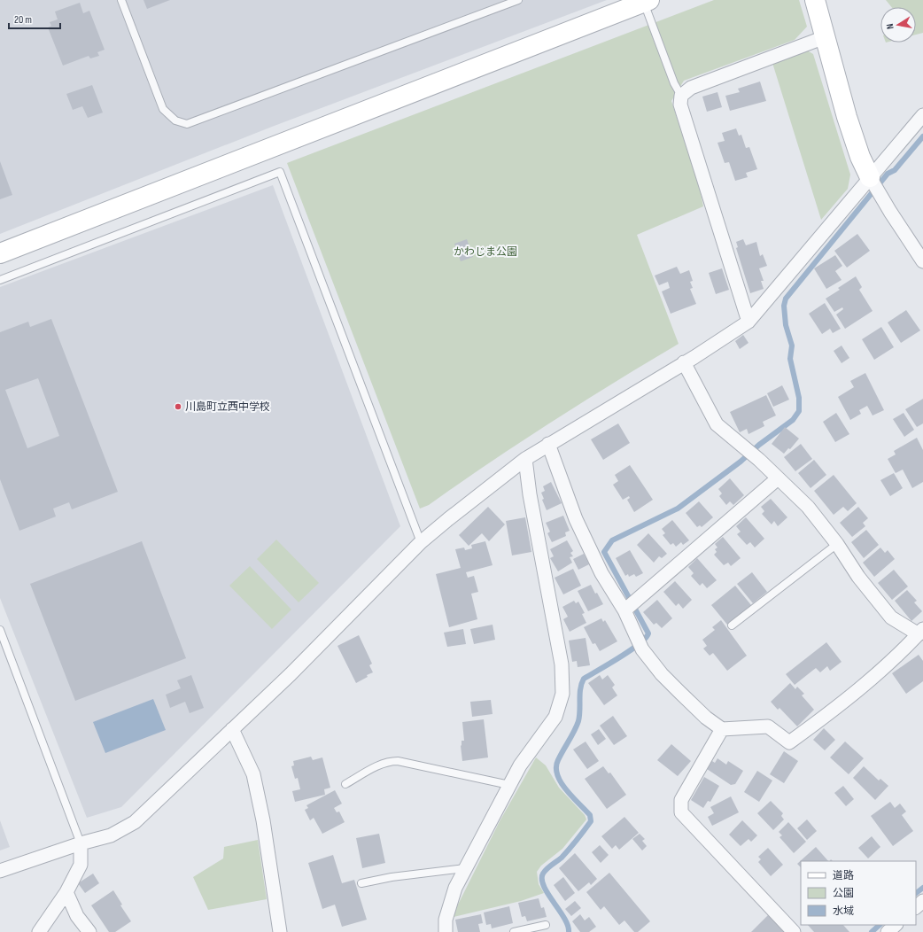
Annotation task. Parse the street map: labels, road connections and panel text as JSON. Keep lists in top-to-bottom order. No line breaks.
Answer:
{"parks":["かわじま公園"],"places":["川島町立西中学校"],"legend":["道路","公園","水域"],"scale_bar":"20 m","north":"left"}
